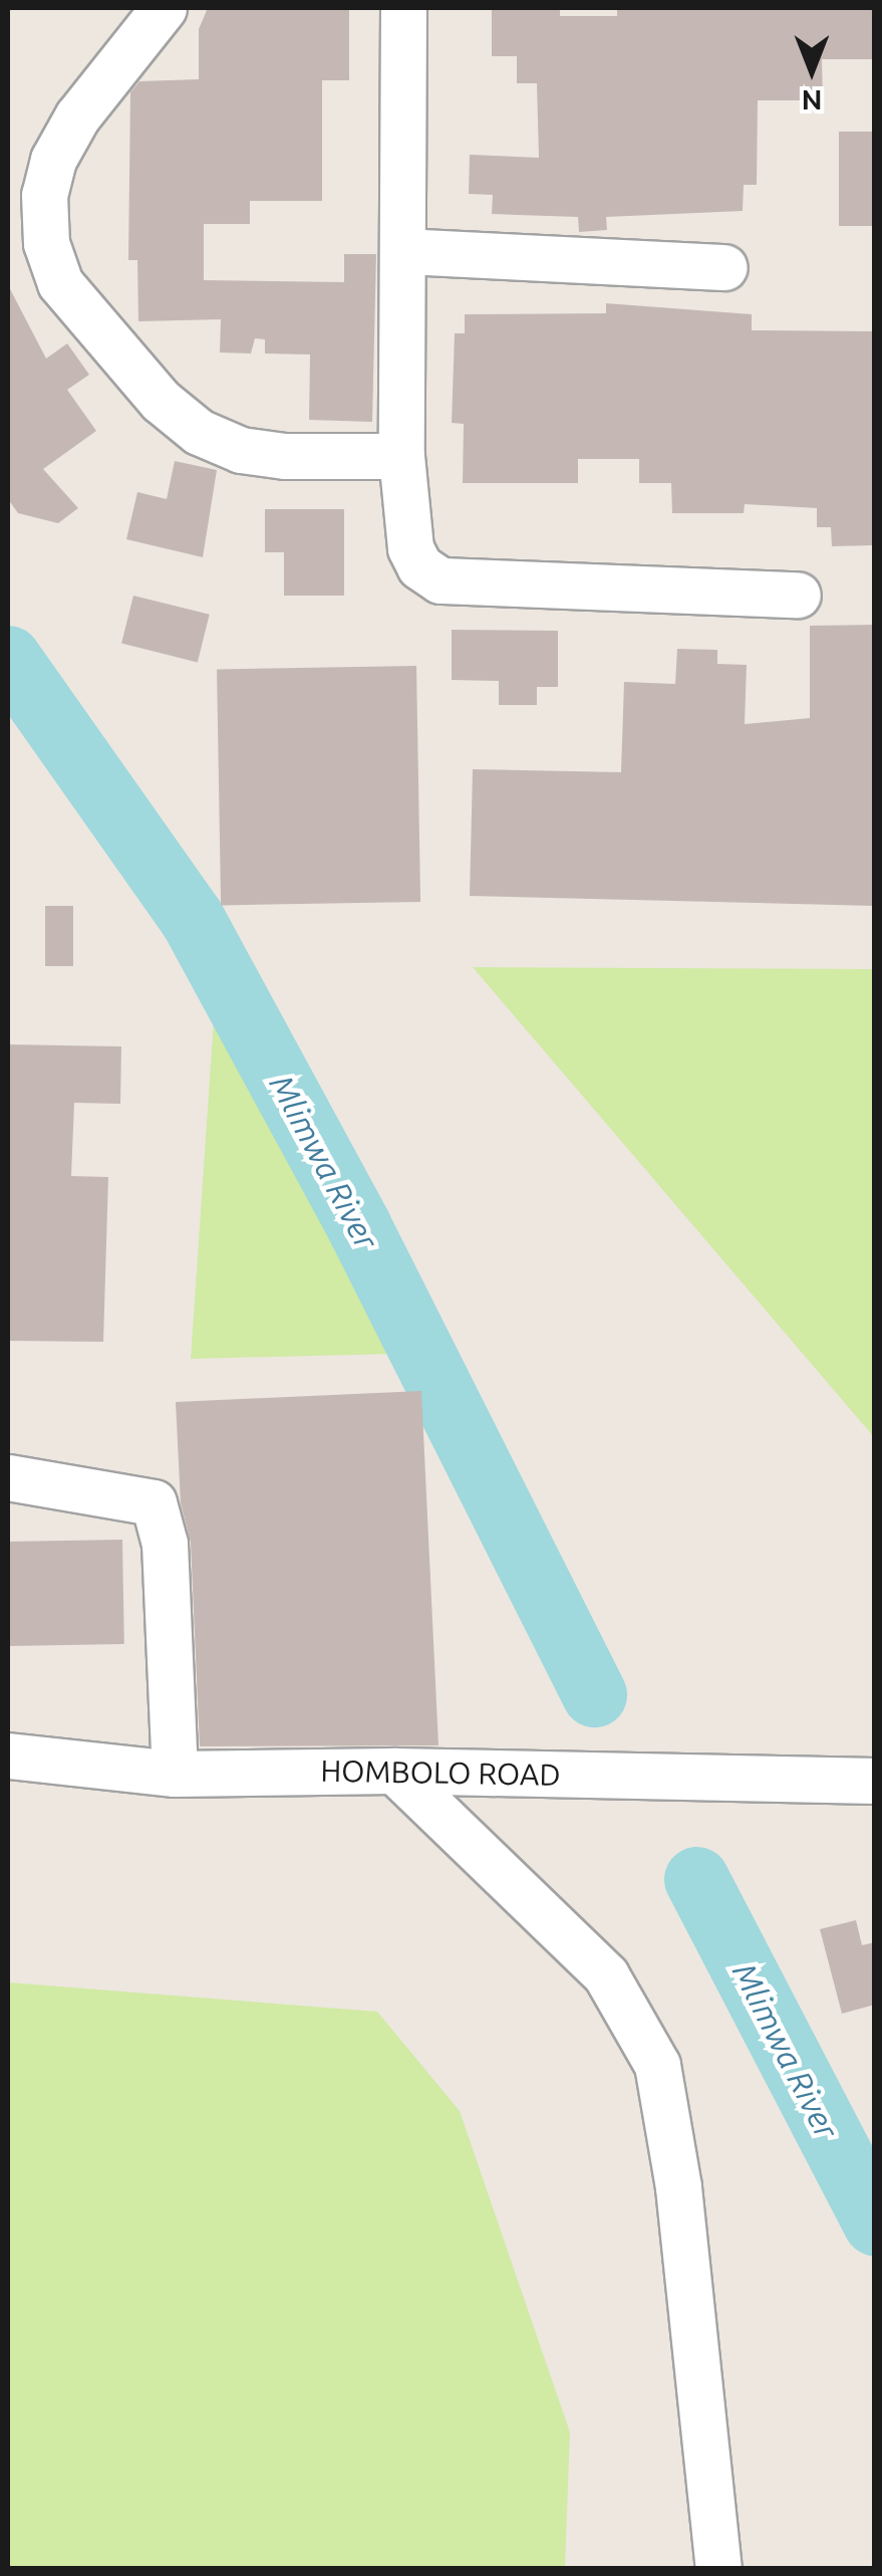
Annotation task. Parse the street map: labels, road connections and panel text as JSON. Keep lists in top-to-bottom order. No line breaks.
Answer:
{"streets":{"street":["HOMBOLO ROAD"]},"water":["Mlimwa River"],"north":"bottom"}
